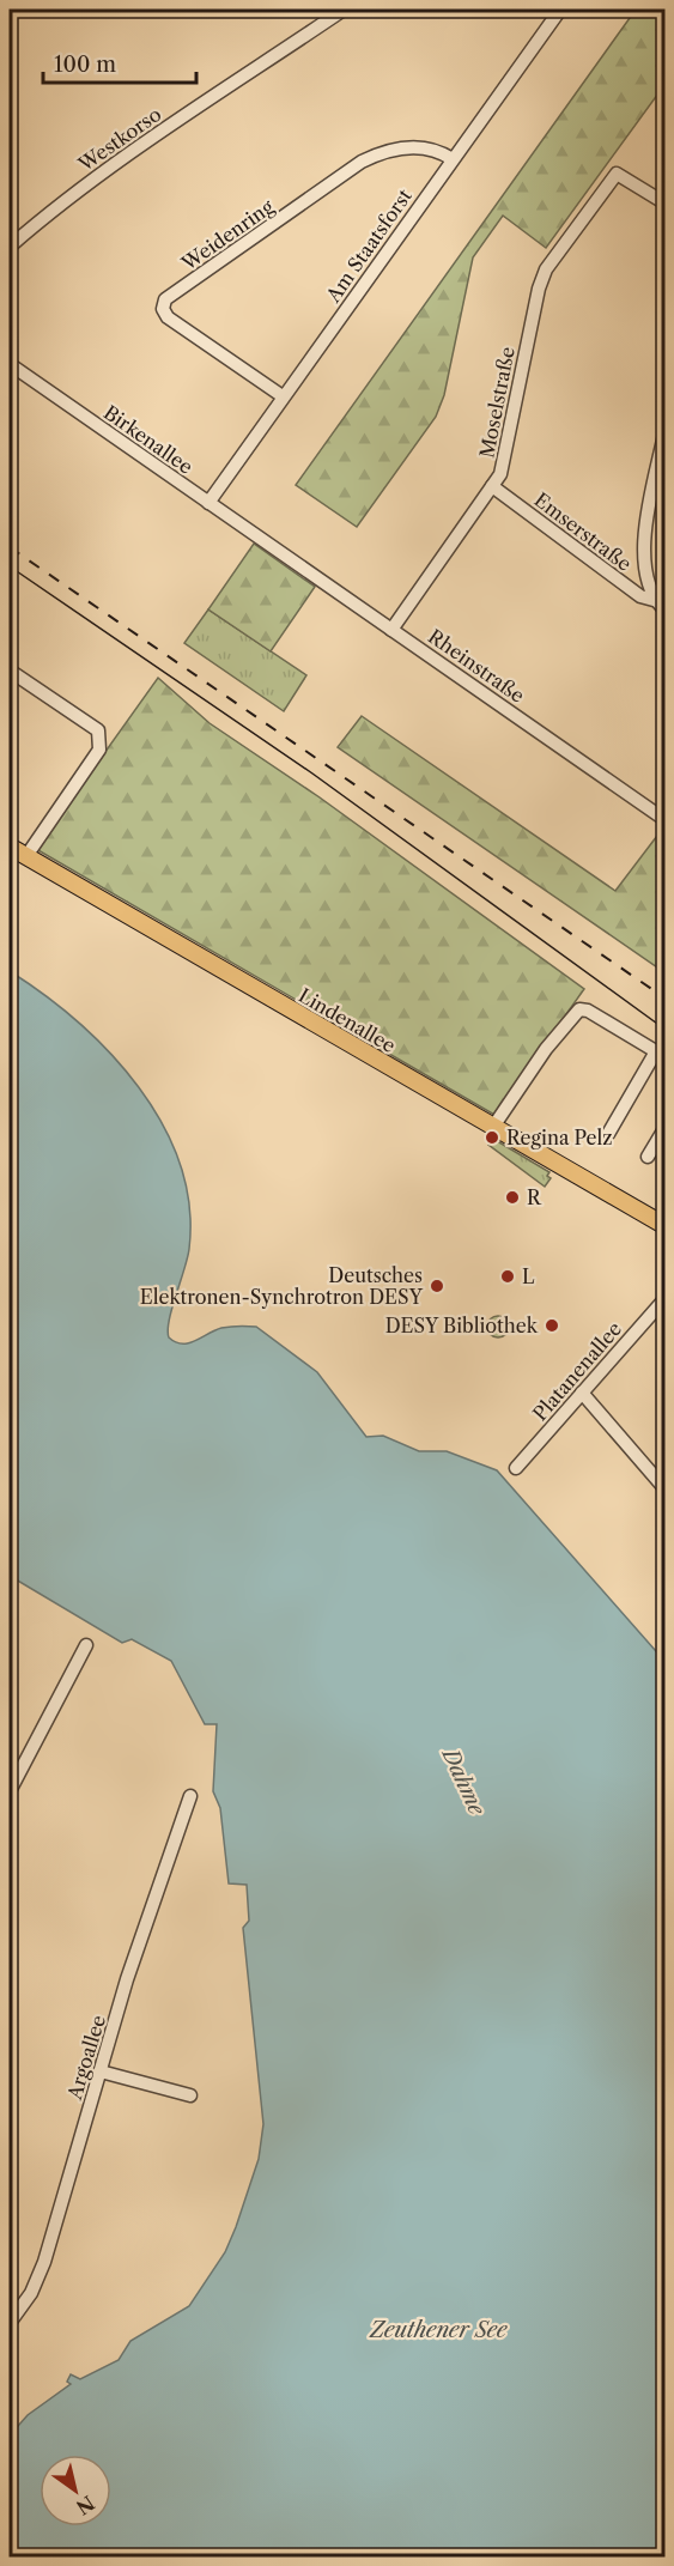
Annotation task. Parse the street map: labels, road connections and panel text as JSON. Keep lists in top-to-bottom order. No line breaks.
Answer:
{"streets":{"main road":["Lindenallee"],"street":["Westkorso","Weidenring","Am Staatsforst","Moselstraße","Birkenallee","Emserstraße","Rheinstraße","Platanenallee","Argoallee"]},"crossings":[["Weidenring","Am Staatsforst"],["Am Staatsforst","Birkenallee"],["Moselstraße","Emserstraße"],["Moselstraße","Rheinstraße"],["Birkenallee","Rheinstraße"]],"water":["Dahme","Zeuthener See"],"places":["Regina Pelz","R","L","Deutsches Elektronen-Synchrotron DESY","DESY Bibliothek"],"scale_bar":"100 m","north":"bottom right"}
